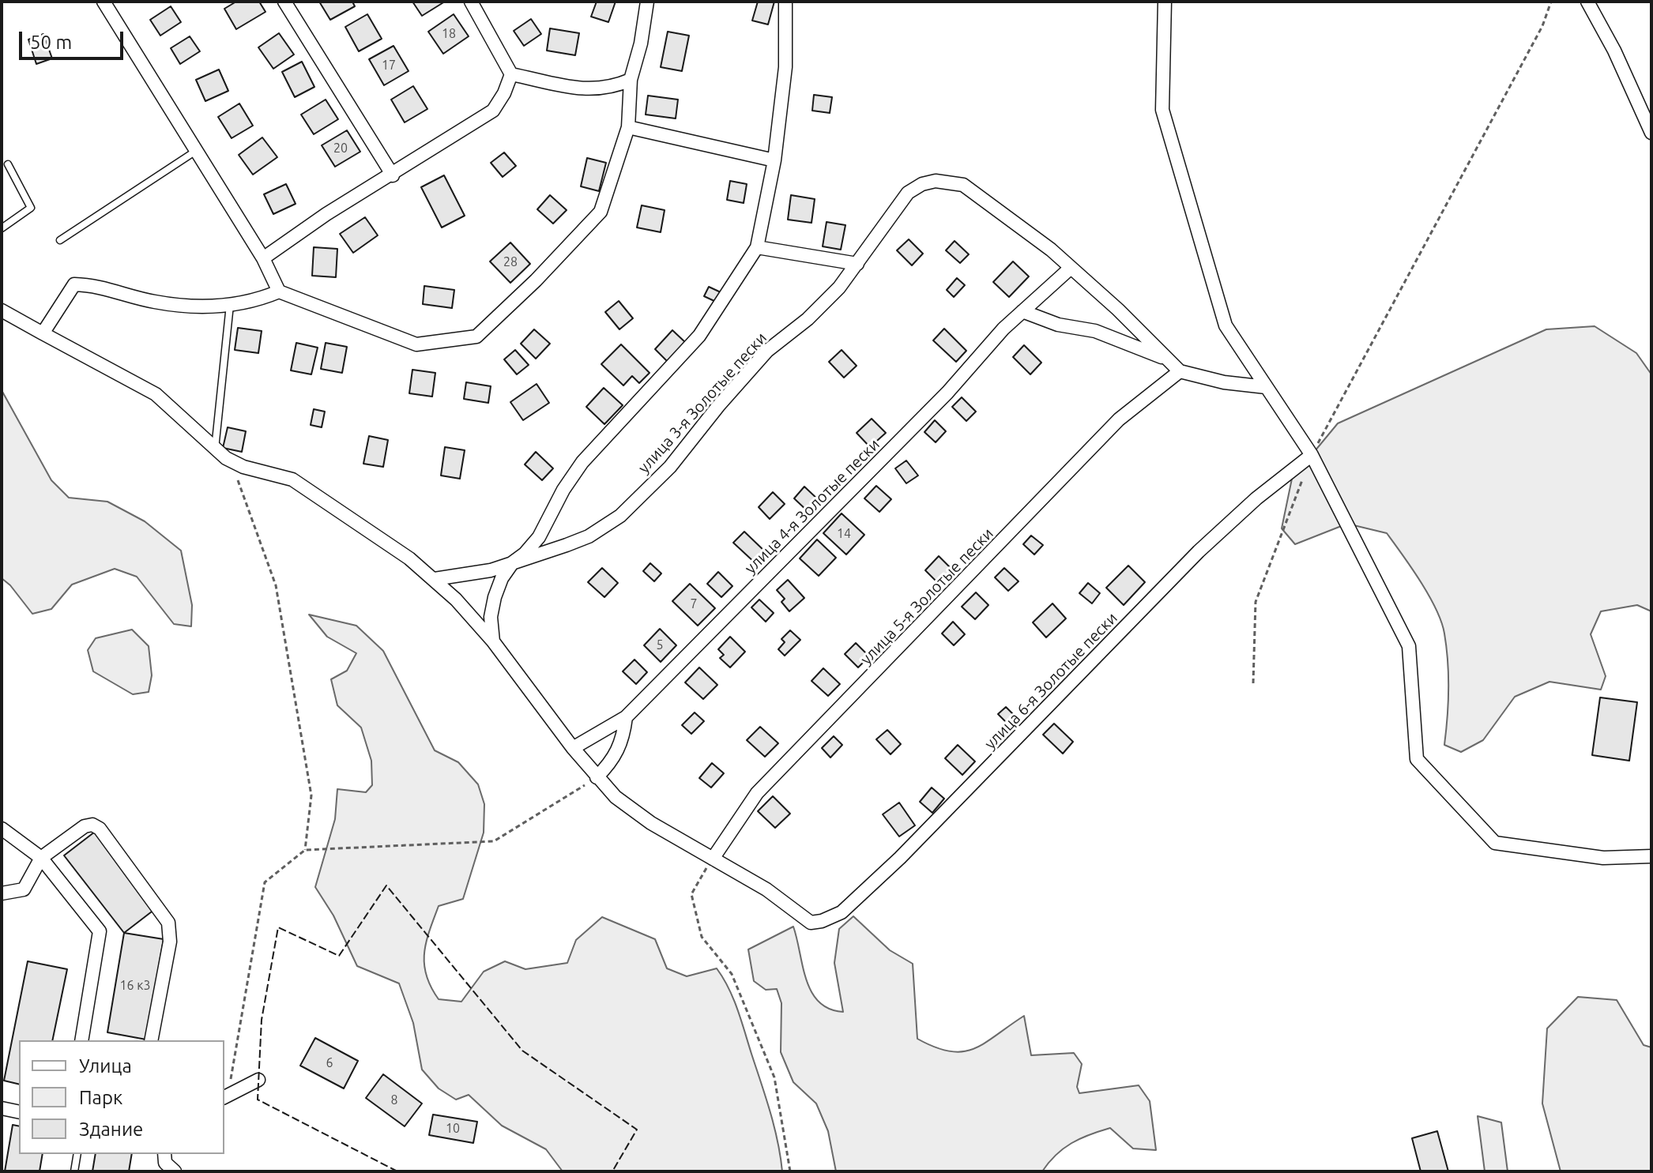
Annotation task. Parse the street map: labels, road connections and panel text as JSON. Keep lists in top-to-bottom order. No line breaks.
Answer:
{"streets":{"street":["улица 3-я Золотые пески","улица 4-я Золотые пески","улица 5-я Золотые пески","улица 6-я Золотые пески"]},"crossings":[["улица 3-я Золотые пески","улица 4-я Золотые пески"],["улица 3-я Золотые пески","улица 5-я Золотые пески"],["улица 5-я Золотые пески","улица 6-я Золотые пески"]],"house_numbers":["18","17","20","28","14","7","5","16 к3","6","8","10"],"legend":["Улица","Парк","Здание"],"scale_bar":"50 m"}
